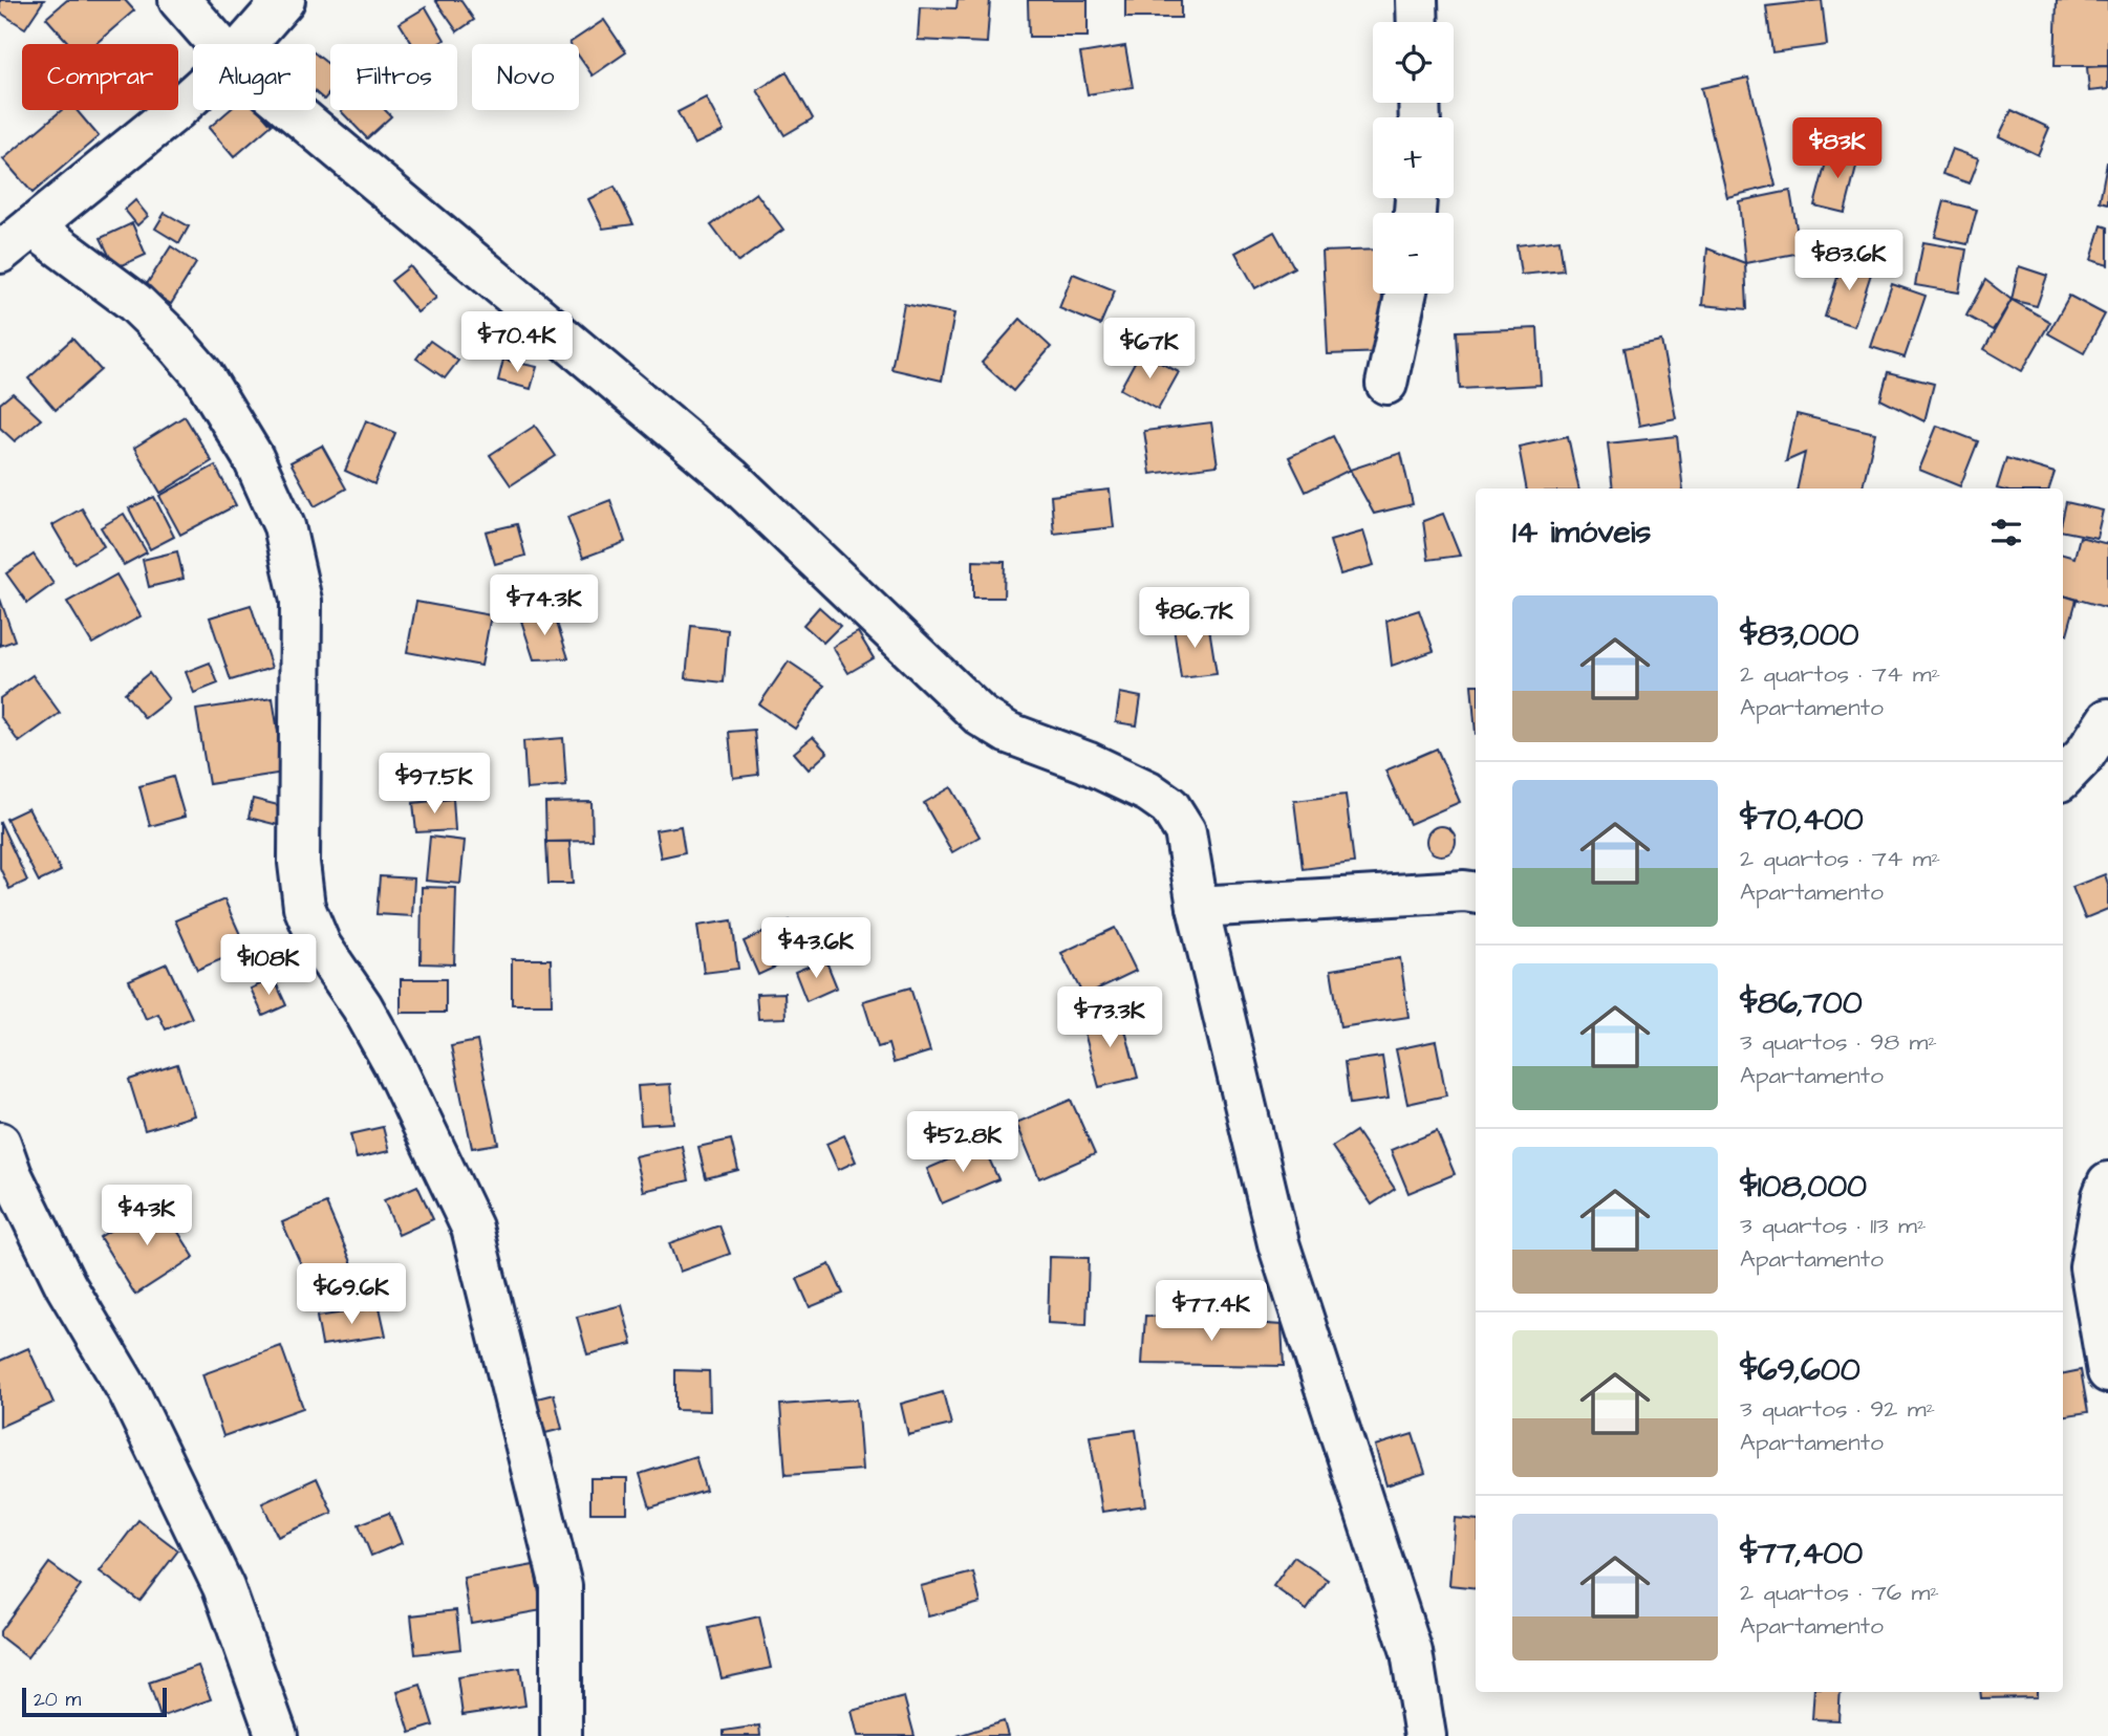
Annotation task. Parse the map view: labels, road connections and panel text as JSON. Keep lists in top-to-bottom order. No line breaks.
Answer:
{"scale_bar":"20 m","page":{"map_buttons":["+","−"],"chip":["Comprar","Alugar","Filtros","Novo"],"price":["$83K","$83.6K","$70.4K","$67K","$74.3K","$86.7K","$97.5K","$43.6K","$108K","$73.3K","$52.8K","$43K","$69.6K","$77.4K"],"heading":"14 imóveis","list":[{"name":"$83,000","note":"2 quartos · 74 m² · Apartamento"},{"name":"$70,400","note":"2 quartos · 74 m² · Apartamento"},{"name":"$86,700","note":"3 quartos · 98 m² · Apartamento"},{"name":"$108,000","note":"3 quartos · 113 m² · Apartamento"},{"name":"$69,600","note":"3 quartos · 92 m² · Apartamento"},{"name":"$77,400","note":"2 quartos · 76 m² · Apartamento"}],"scale":"20 m"}}
